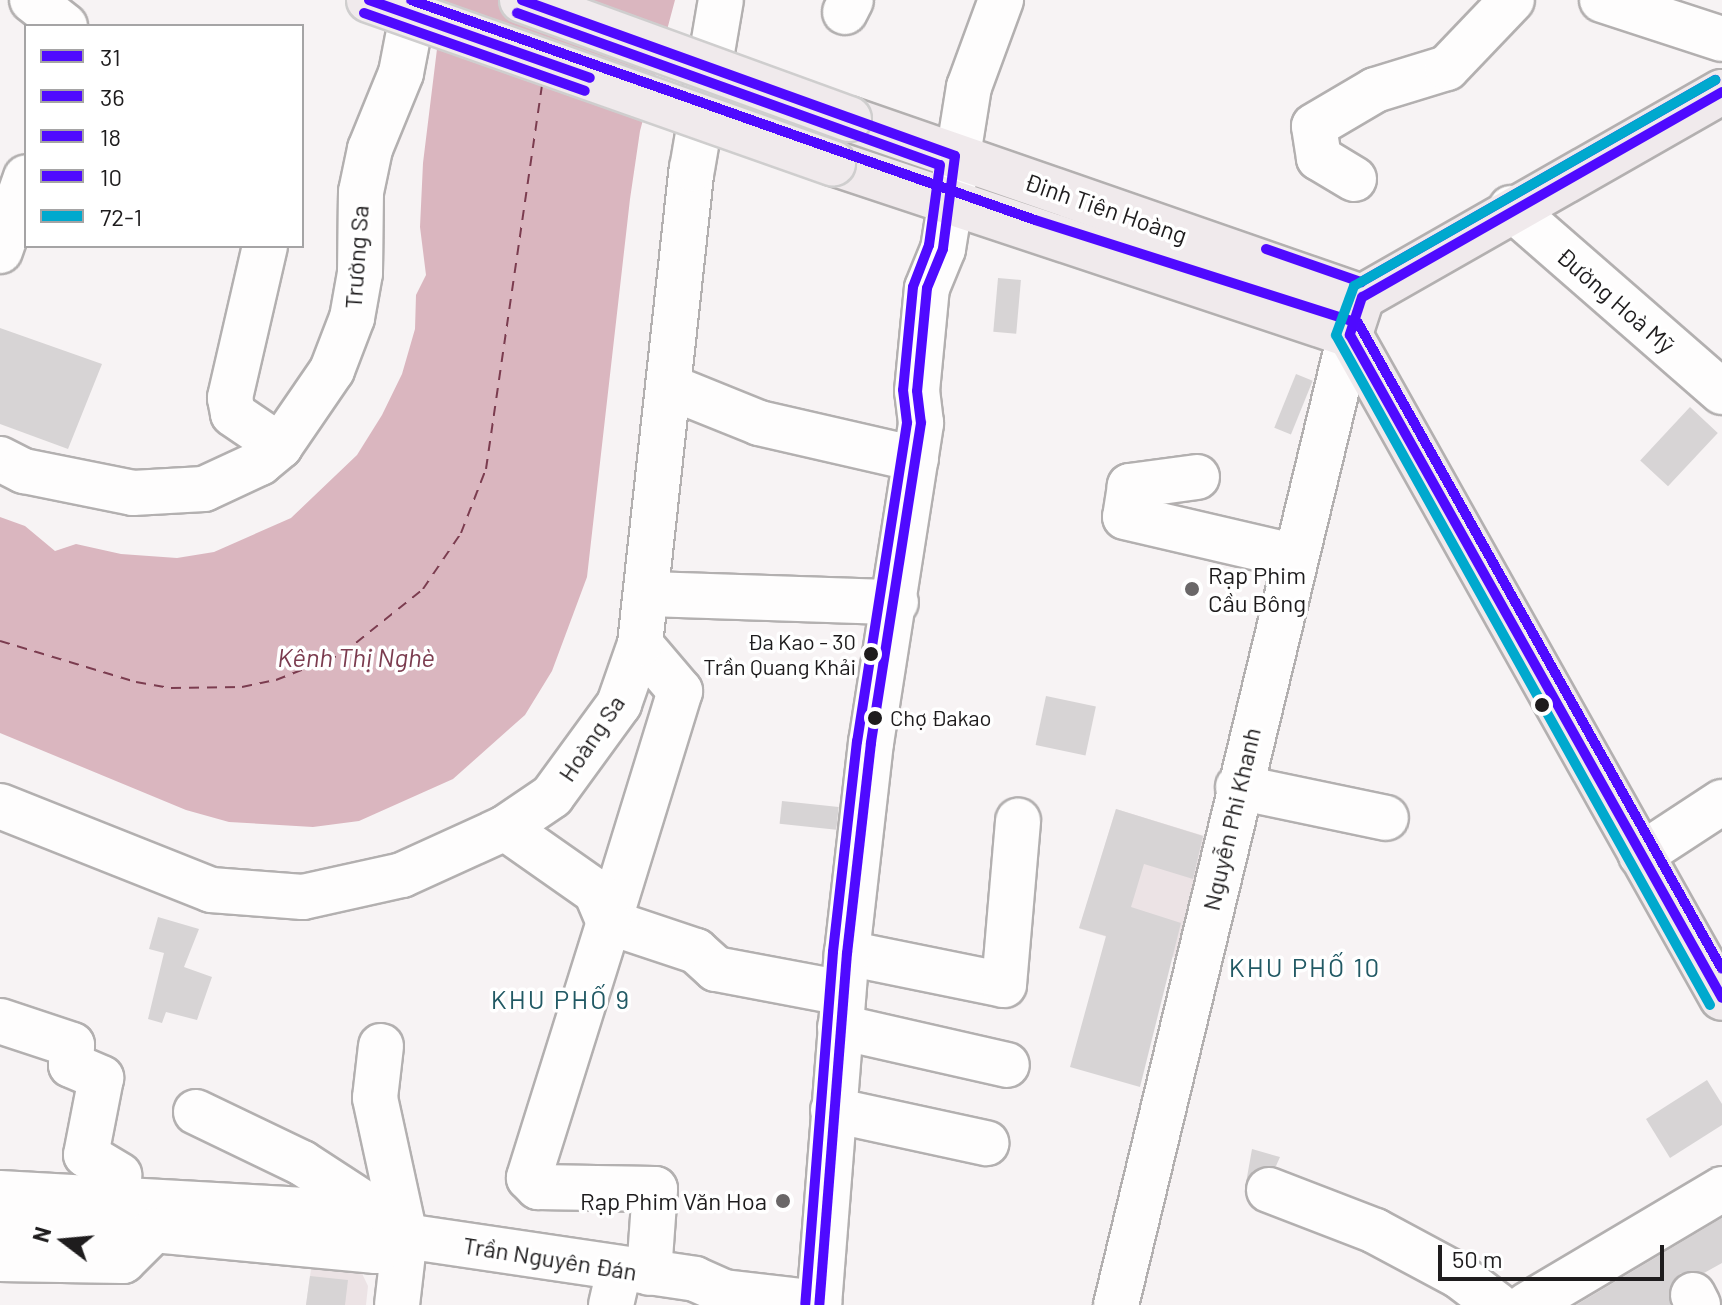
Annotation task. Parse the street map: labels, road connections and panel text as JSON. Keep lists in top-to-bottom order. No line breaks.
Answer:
{"streets":{"main road":["Đinh Tiên Hoàng"],"street":["Trường Sa","Đường Hoà Mỹ","Hoàng Sa","Nguyễn Phi Khanh","Trần Nguyên Đán"]},"crossings":[["Đinh Tiên Hoàng","Nguyễn Phi Khanh"]],"districts":["KHU PHỐ 10","KHU PHỐ 9"],"water":["Kênh Thị Nghè"],"places":["Rạp Phim Cầu Bông","Đa Kao - 30 Trần Quang Khải","Chợ Đakao","Rạp Phim Văn Hoa"],"lines":["transit line 31","transit line 18","transit line 36","transit line 72-1","transit line 10"],"legend":["31","36","18","10","72-1"],"scale_bar":"50 m","north":"left"}
